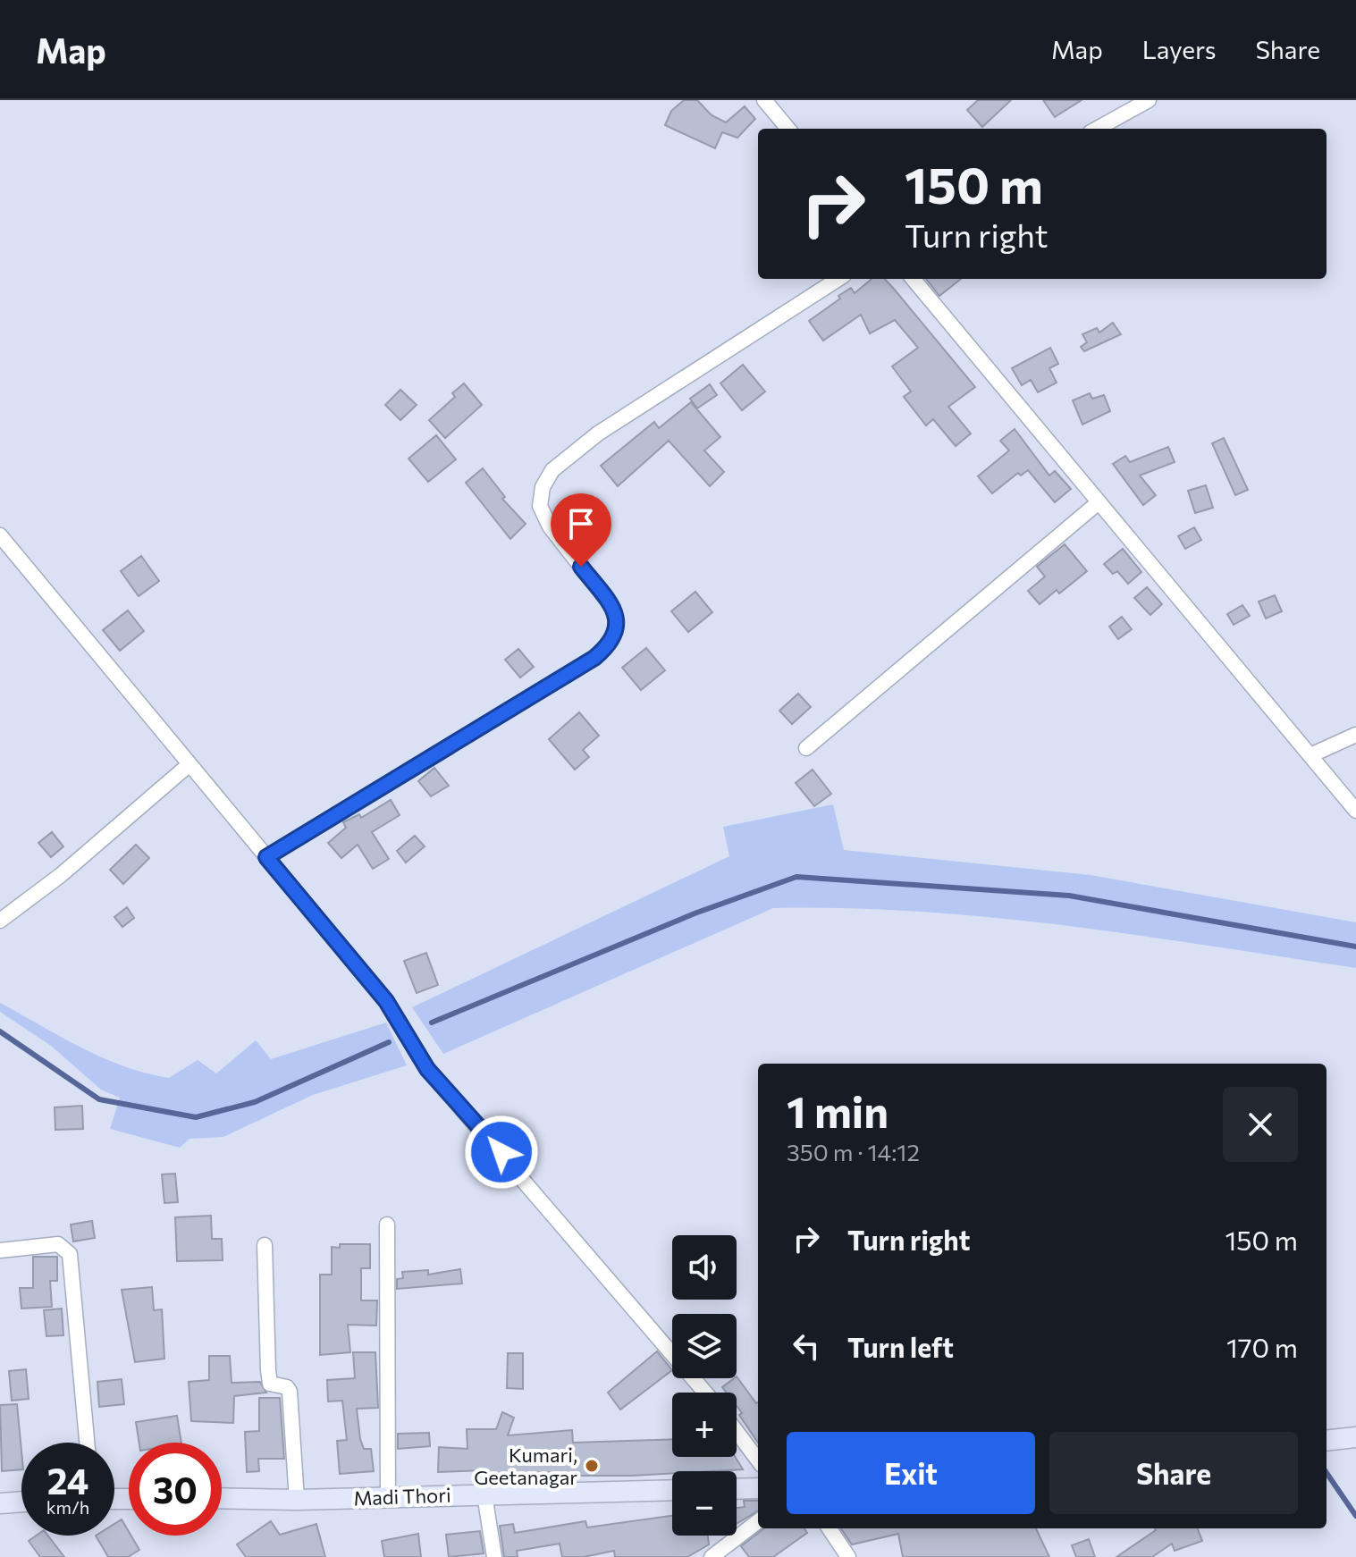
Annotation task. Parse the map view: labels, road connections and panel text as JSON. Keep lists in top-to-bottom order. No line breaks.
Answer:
{"streets":{"main road":["Madi Thori"]},"places":["Kumari, Geetanagar"],"page":{"header":"Map","nav":["Map","Layers","Share"],"turn":["150 m","Turn right"],"heading":["1 min","350 m · 14:12"],"list":[{"name":"Turn right","value":"150 m"},{"name":"Turn left","value":"170 m"}],"map_buttons":["+","−"],"buttons":["Exit","Share"],"speed":"24 km/h","limit":"30"}}
